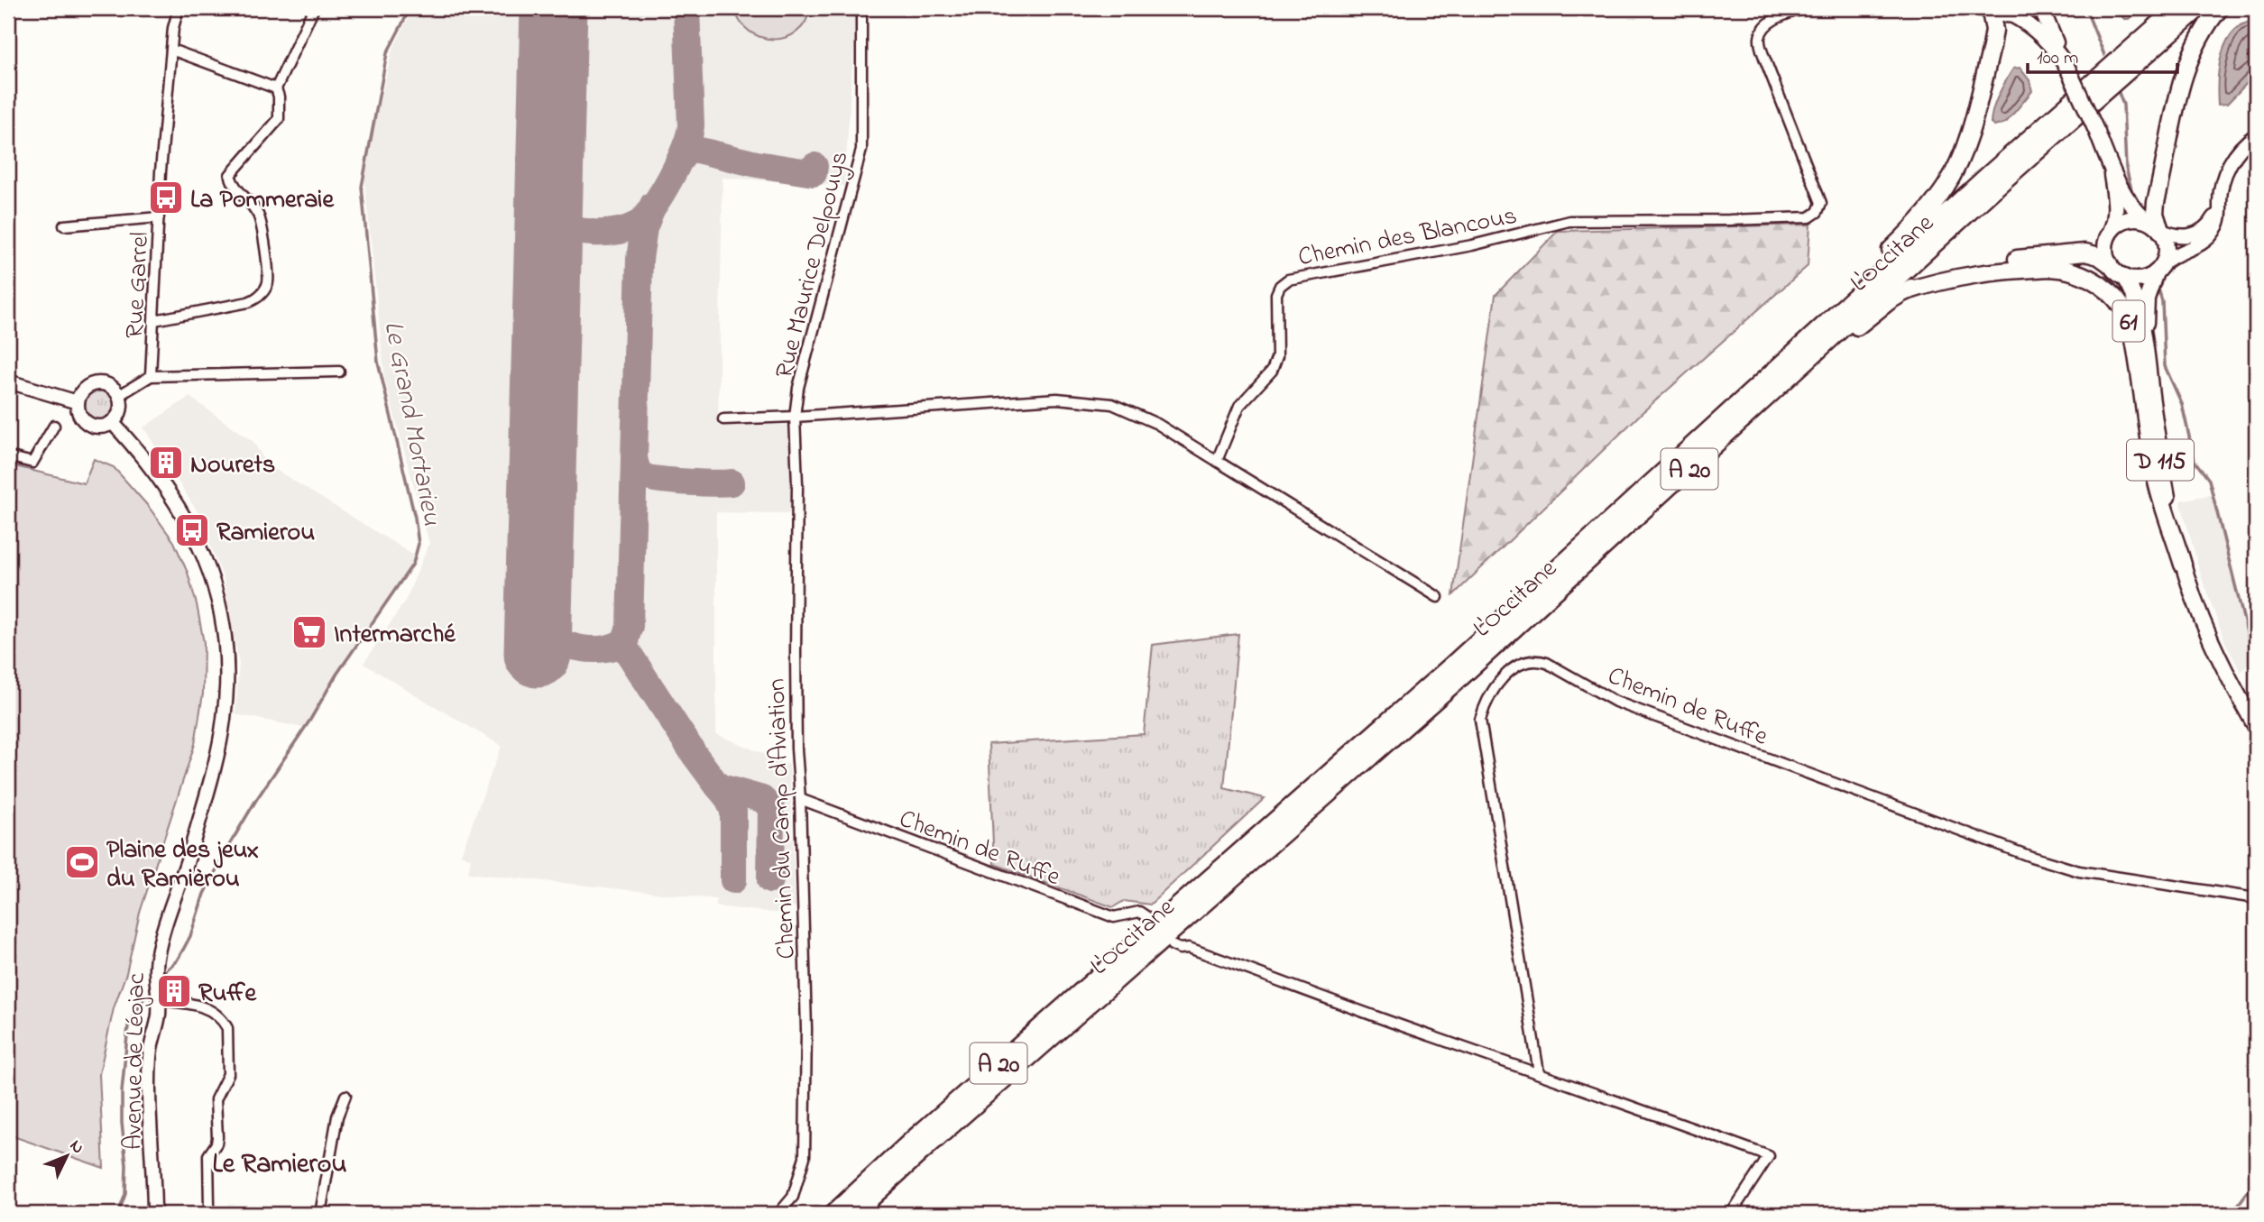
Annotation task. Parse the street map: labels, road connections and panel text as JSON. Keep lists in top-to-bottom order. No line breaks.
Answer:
{"streets":{"highway":["L'Occitane","61","A 20"],"main road":["D 115","Avenue de Léojac"],"street":["Chemin des Blancous","Rue Maurice Delpouys","Rue Garrel","Chemin de Ruffe","Chemin du Camp d'Aviation"]},"crossings":[["L'Occitane","61"],["Rue Maurice Delpouys","Chemin du Camp d'Aviation"],["Rue Garrel","Avenue de Léojac"],["61","D 115"],["Chemin de Ruffe","Chemin du Camp d'Aviation"]],"districts":["Le Ramierou"],"water":["Le Grand Mortarieu"],"places":{"bus stop":["La Pommeraie","Ramierou"],"building":["Nourets","Ruffe"],"supermarket":["Intermarché"],"sports":["Plaine des jeux du Ramièrou"]},"scale_bar":"100 m","north":"top right"}
